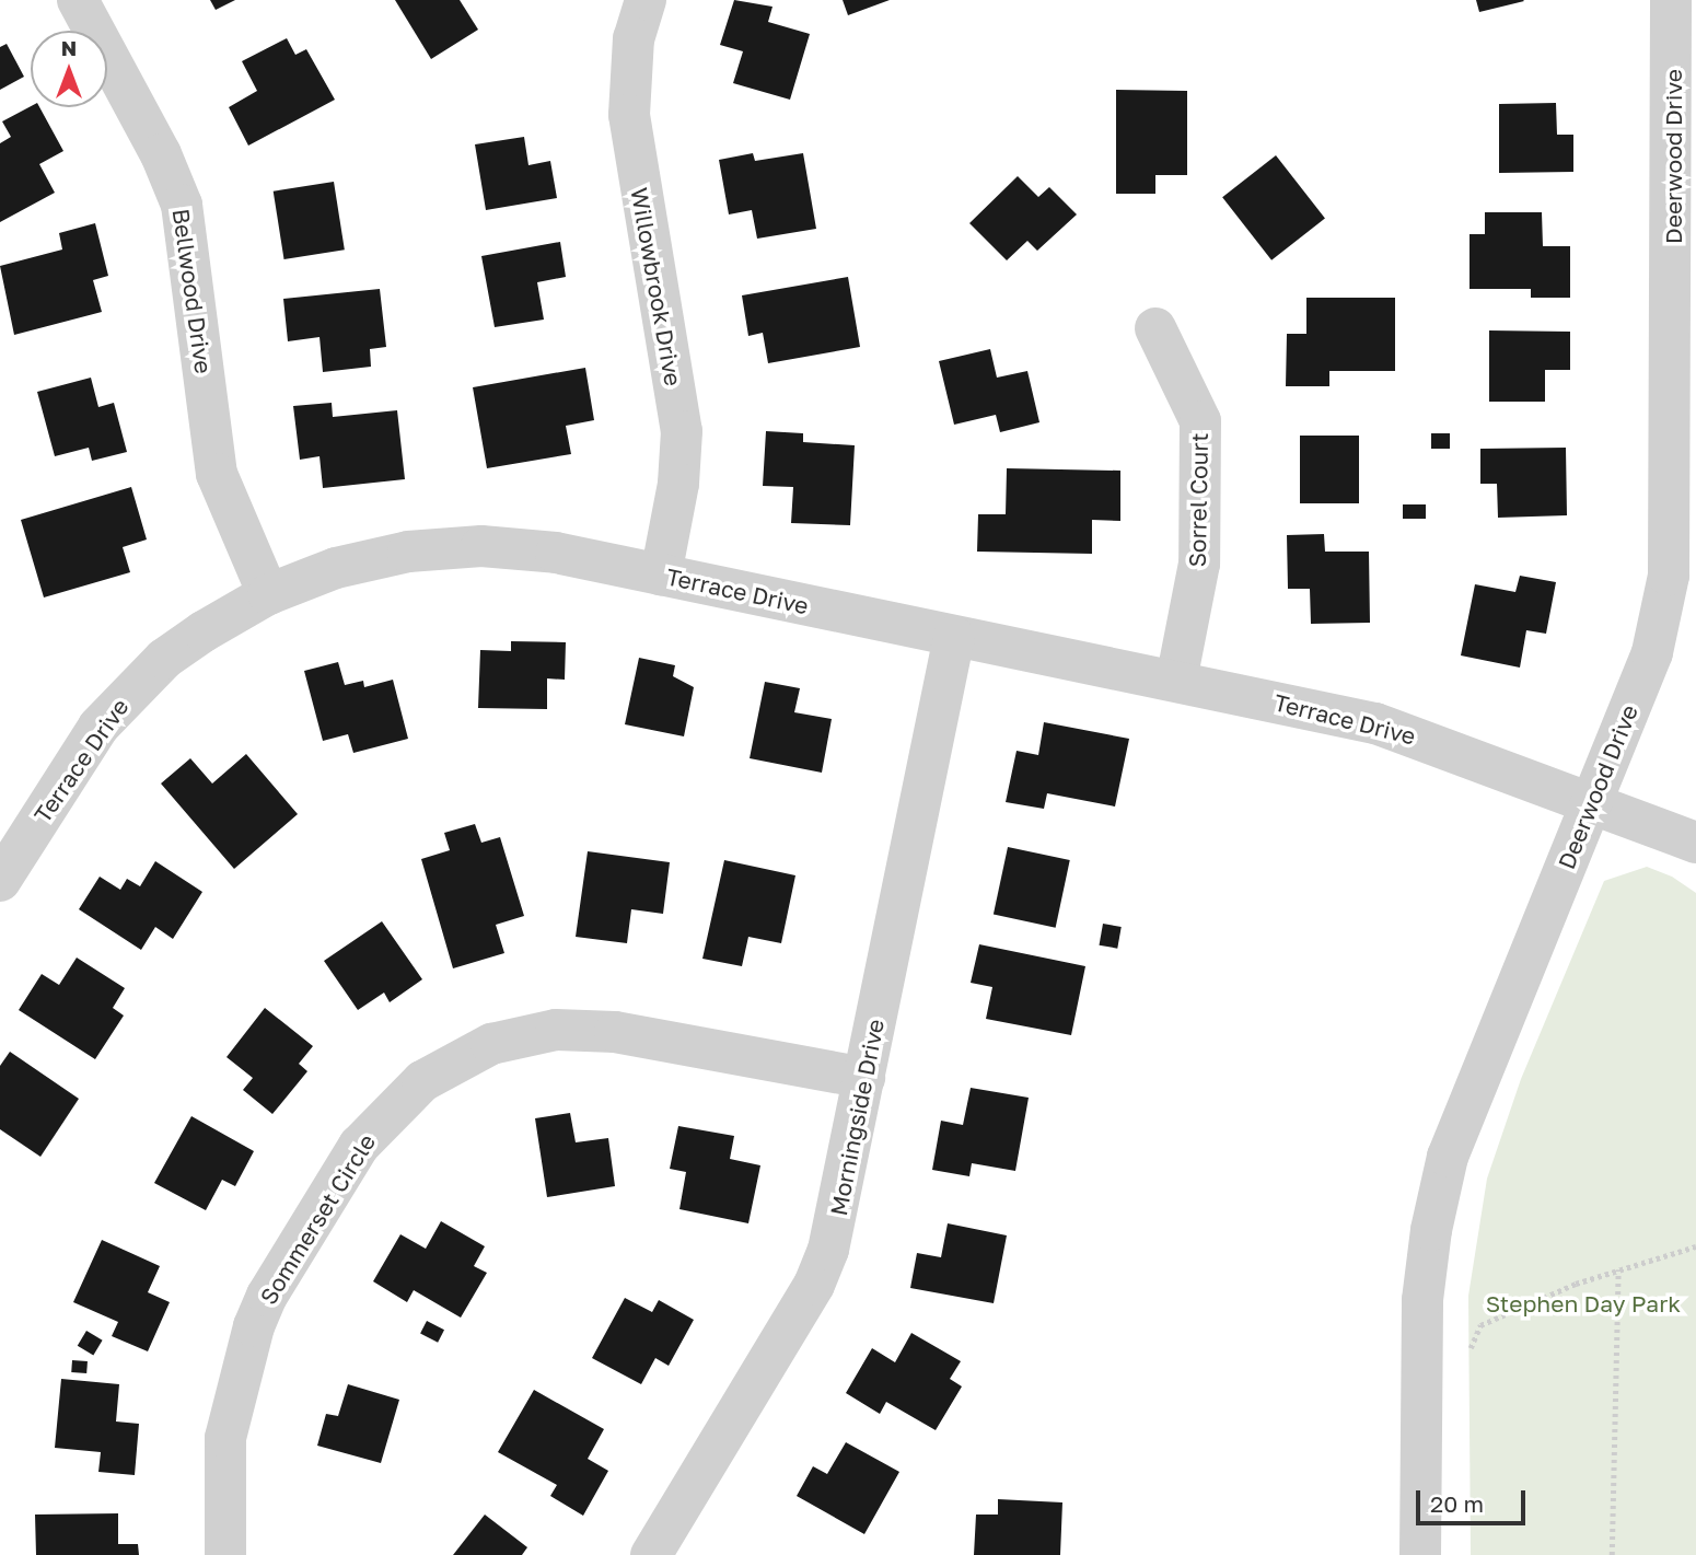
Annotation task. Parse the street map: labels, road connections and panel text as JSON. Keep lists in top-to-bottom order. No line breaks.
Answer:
{"streets":{"street":["Deerwood Drive","Willowbrook Drive","Bellwood Drive","Sorrel Court","Terrace Drive","Morningside Drive","Sommerset Circle"]},"crossings":[["Deerwood Drive","Terrace Drive"],["Willowbrook Drive","Terrace Drive"],["Bellwood Drive","Terrace Drive"],["Sorrel Court","Terrace Drive"],["Terrace Drive","Morningside Drive"],["Morningside Drive","Sommerset Circle"]],"parks":["Stephen Day Park"],"scale_bar":"20 m","north":"top"}
